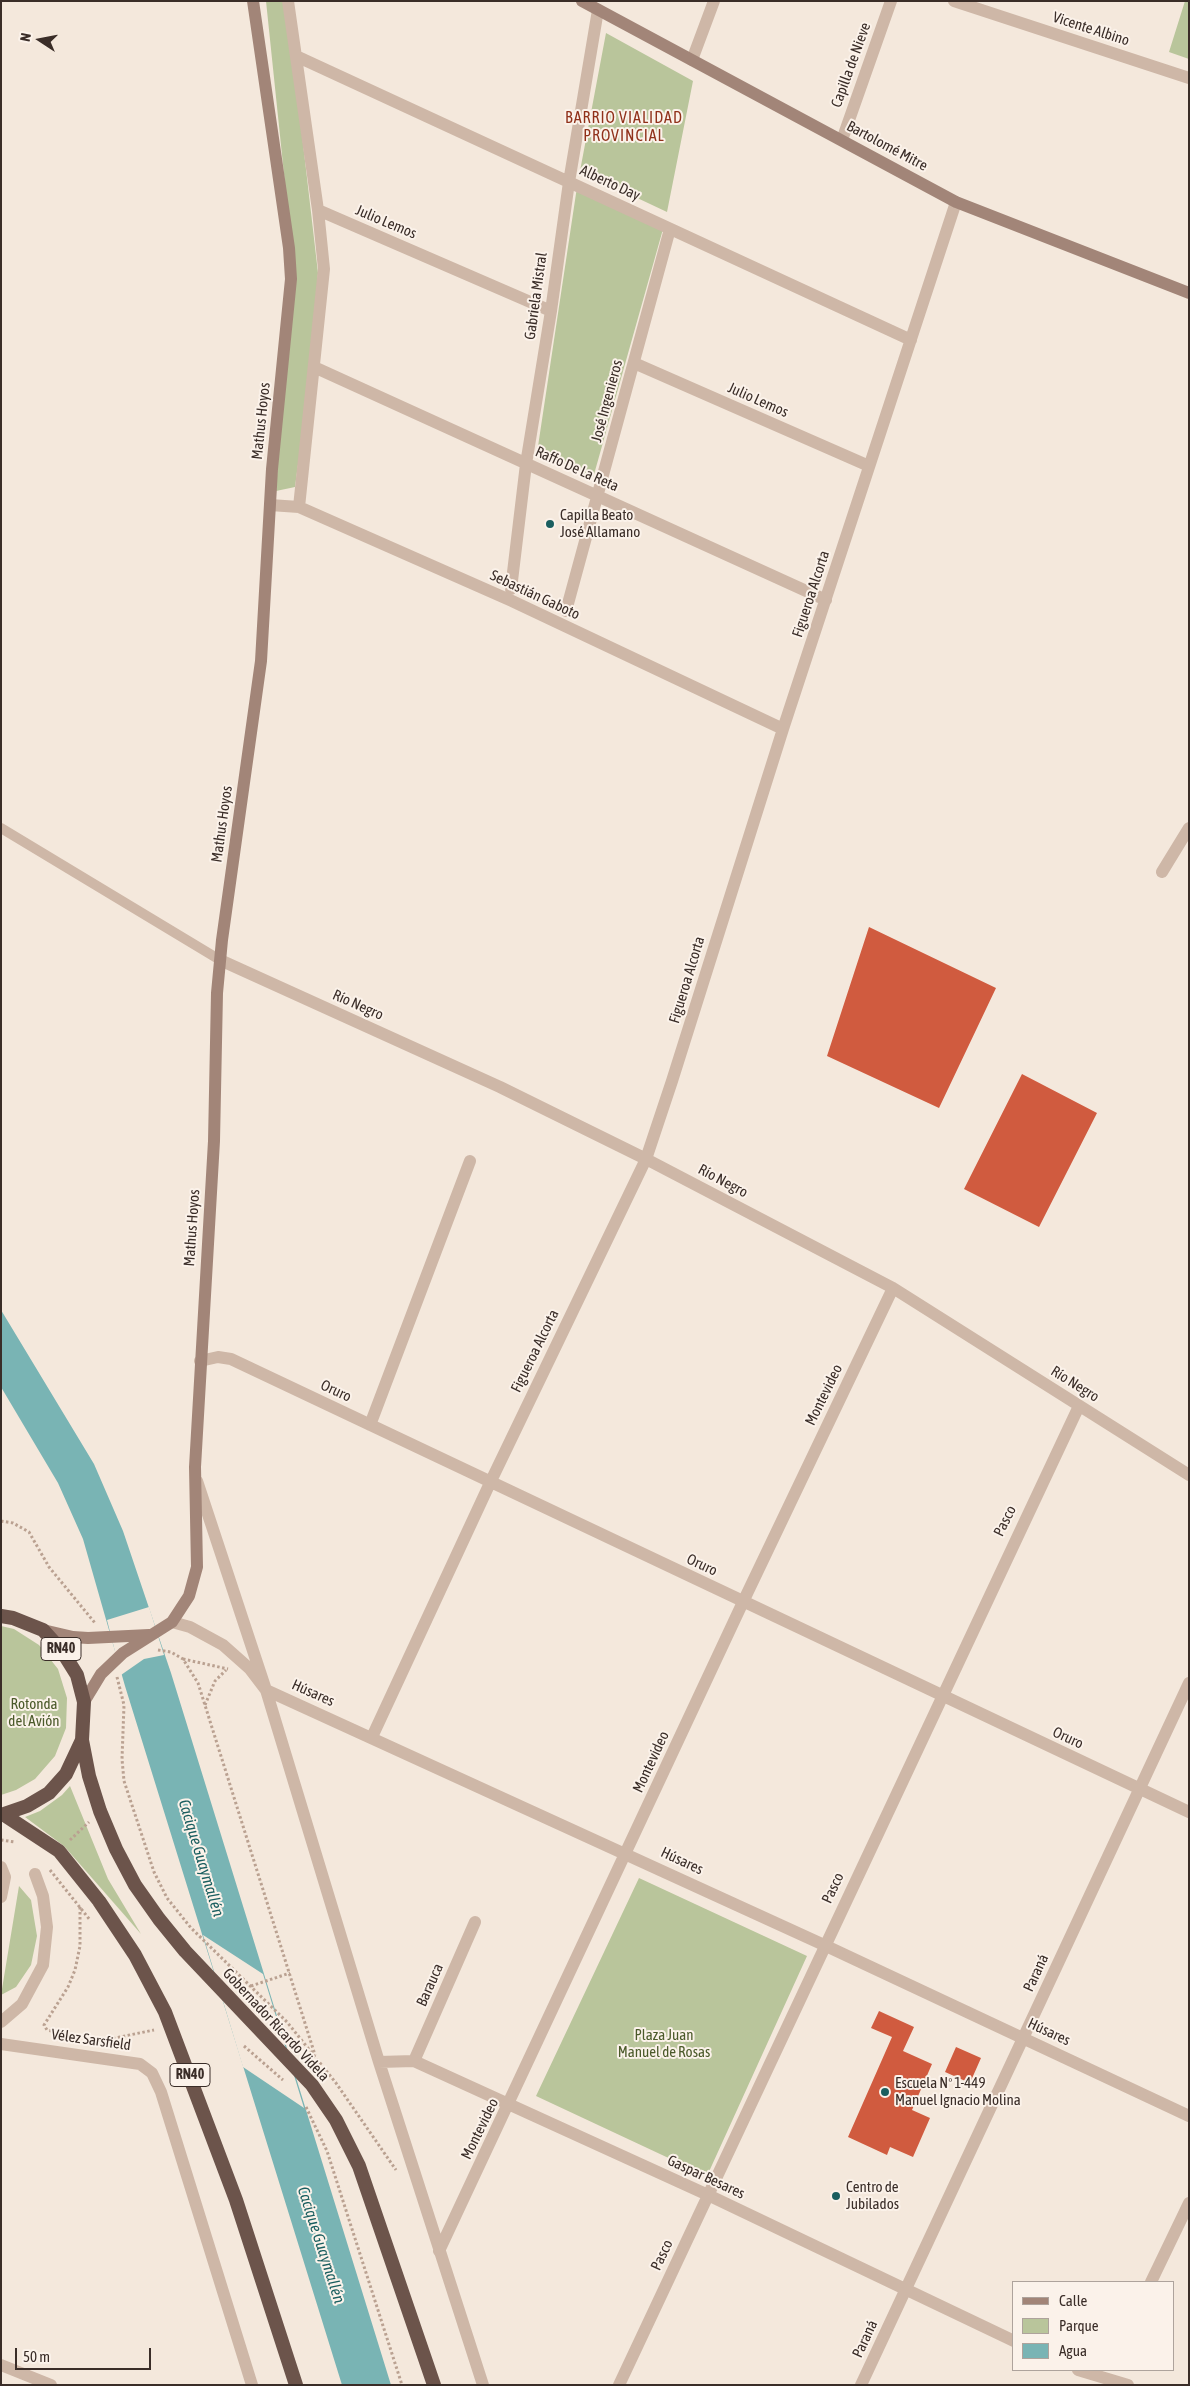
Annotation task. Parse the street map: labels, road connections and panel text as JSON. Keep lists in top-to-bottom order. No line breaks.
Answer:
{"streets":{"highway":["RN40","Gobernador Ricardo Videla"],"main road":["Bartolomé Mitre","Mathus Hoyos"],"street":["Vicente Albino","Capilla de Nieve","Alberto Day","Julio Lemos","Gabriela Mistral","José Ingenieros","Raffo De La Reta","Figueroa Alcorta","Sebastián Gaboto","Río Negro","Oruro","Montevideo","Pasco","Húsares","Paraná","Barauca","Vélez Sarsfield","Gaspar Besares"]},"crossings":[["Capilla de Nieve","Bartolomé Mitre"],["Bartolomé Mitre","Gabriela Mistral"],["Bartolomé Mitre","Figueroa Alcorta"],["Alberto Day","Gabriela Mistral"],["Alberto Day","José Ingenieros"],["Alberto Day","Figueroa Alcorta"],["Julio Lemos","Gabriela Mistral"],["Julio Lemos","José Ingenieros"],["Julio Lemos","Figueroa Alcorta"],["Gabriela Mistral","Raffo De La Reta"],["José Ingenieros","Raffo De La Reta"],["Mathus Hoyos","Sebastián Gaboto"],["Mathus Hoyos","Río Negro"],["Mathus Hoyos","Oruro"],["Mathus Hoyos","RN40"],["Mathus Hoyos","Húsares"],["Mathus Hoyos","Gobernador Ricardo Videla"],["Raffo De La Reta","Figueroa Alcorta"],["Figueroa Alcorta","Sebastián Gaboto"],["Figueroa Alcorta","Río Negro"],["Figueroa Alcorta","Oruro"],["Figueroa Alcorta","Húsares"],["Río Negro","Montevideo"],["Río Negro","Pasco"],["Oruro","Montevideo"],["Oruro","Pasco"],["Oruro","Paraná"],["Montevideo","Húsares"],["Montevideo","Gaspar Besares"],["Pasco","Húsares"],["Pasco","Gaspar Besares"],["RN40","Gobernador Ricardo Videla"],["Húsares","Paraná"],["Paraná","Gaspar Besares"],["Barauca","Gaspar Besares"]],"districts":["BARRIO VIALIDAD PROVINCIAL"],"water":["Cacique Guaymallén"],"parks":["Rotonda del Avión","Plaza Juan Manuel de Rosas"],"places":["Capilla Beato José Allamano","Escuela Nº 1-449 Manuel Ignacio Molina","Centro de Jubilados"],"legend":["Calle","Parque","Agua"],"scale_bar":"50 m","north":"left"}
